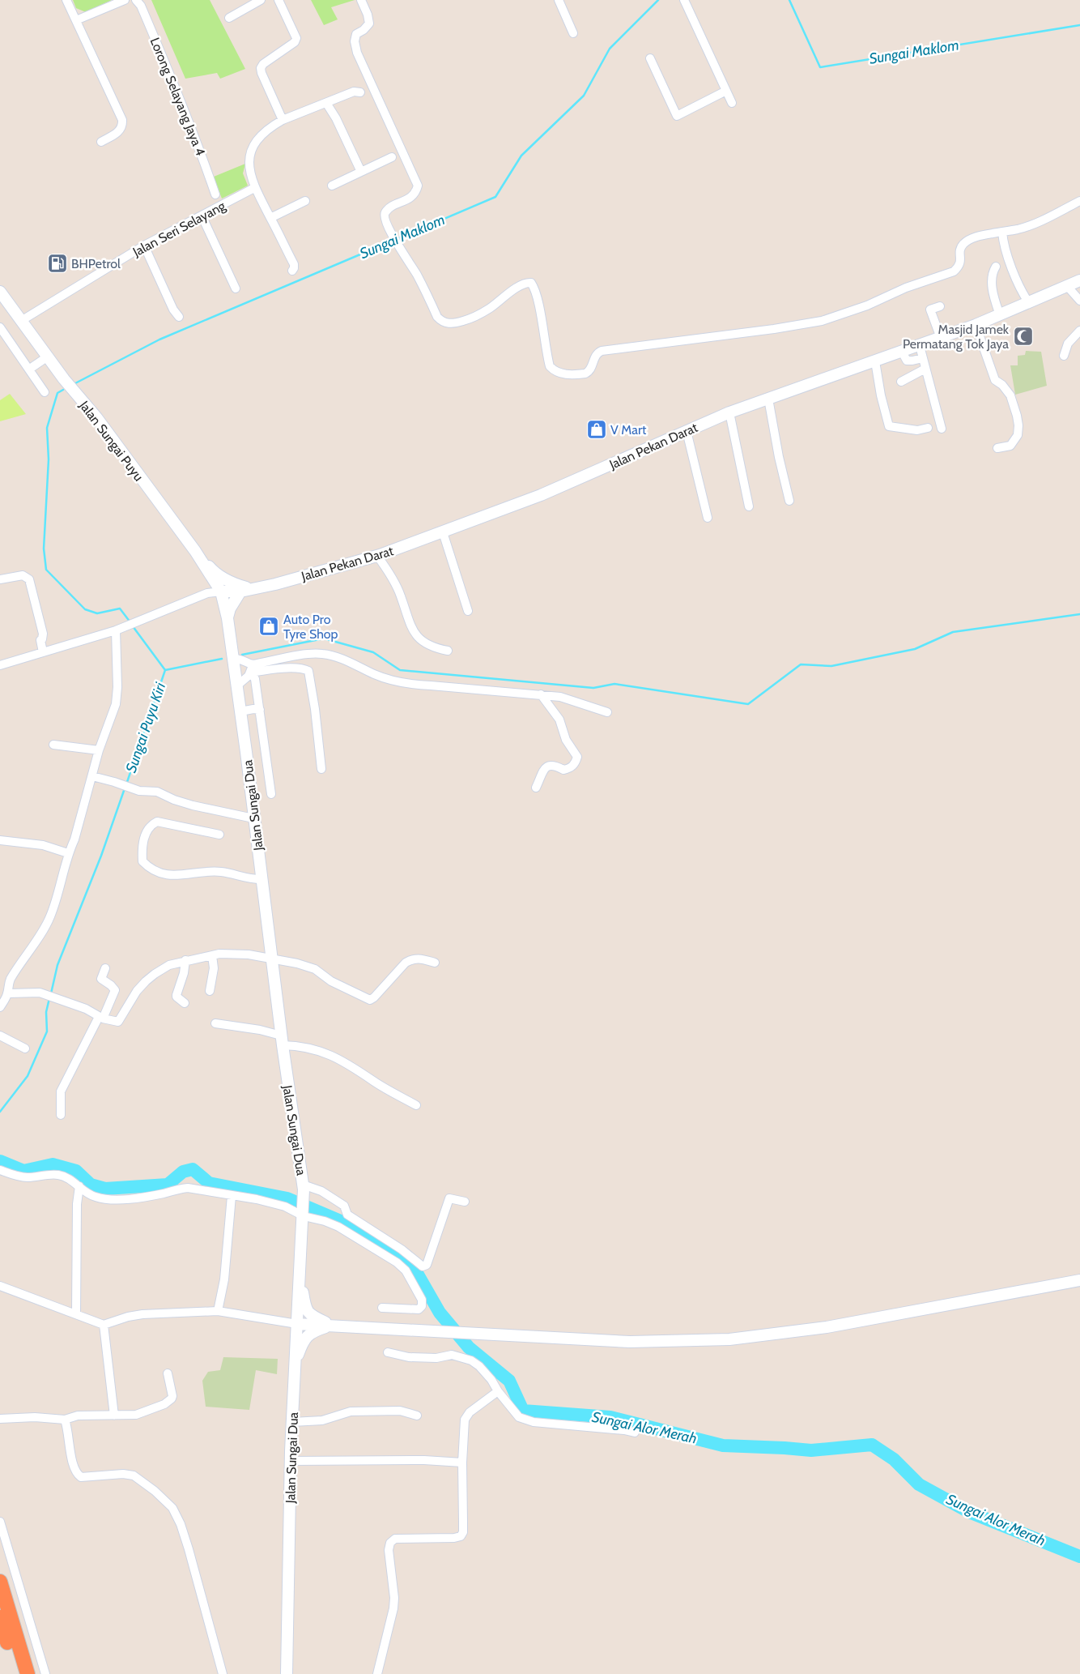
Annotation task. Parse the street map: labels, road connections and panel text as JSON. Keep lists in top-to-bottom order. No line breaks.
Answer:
{"streets":{"main road":["Jalan Sungai Puyu","Jalan Pekan Darat","Jalan Sungai Dua"],"street":["Lorong Selayang Jaya 4","Jalan Seri Selayang"]},"crossings":[["Jalan Seri Selayang","Jalan Sungai Puyu"],["Jalan Sungai Puyu","Jalan Pekan Darat"],["Jalan Sungai Puyu","Jalan Sungai Dua"],["Jalan Pekan Darat","Jalan Sungai Dua"]],"water":["Sungai Maklom","Sungai Puyu Kiri","Sungai Alor Merah"],"places":{"fuel station":["BHPetrol"],"mosque":["Masjid Jamek Permatang Tok Jaya"],"shop":["V Mart","Auto Pro Tyre Shop"]}}
